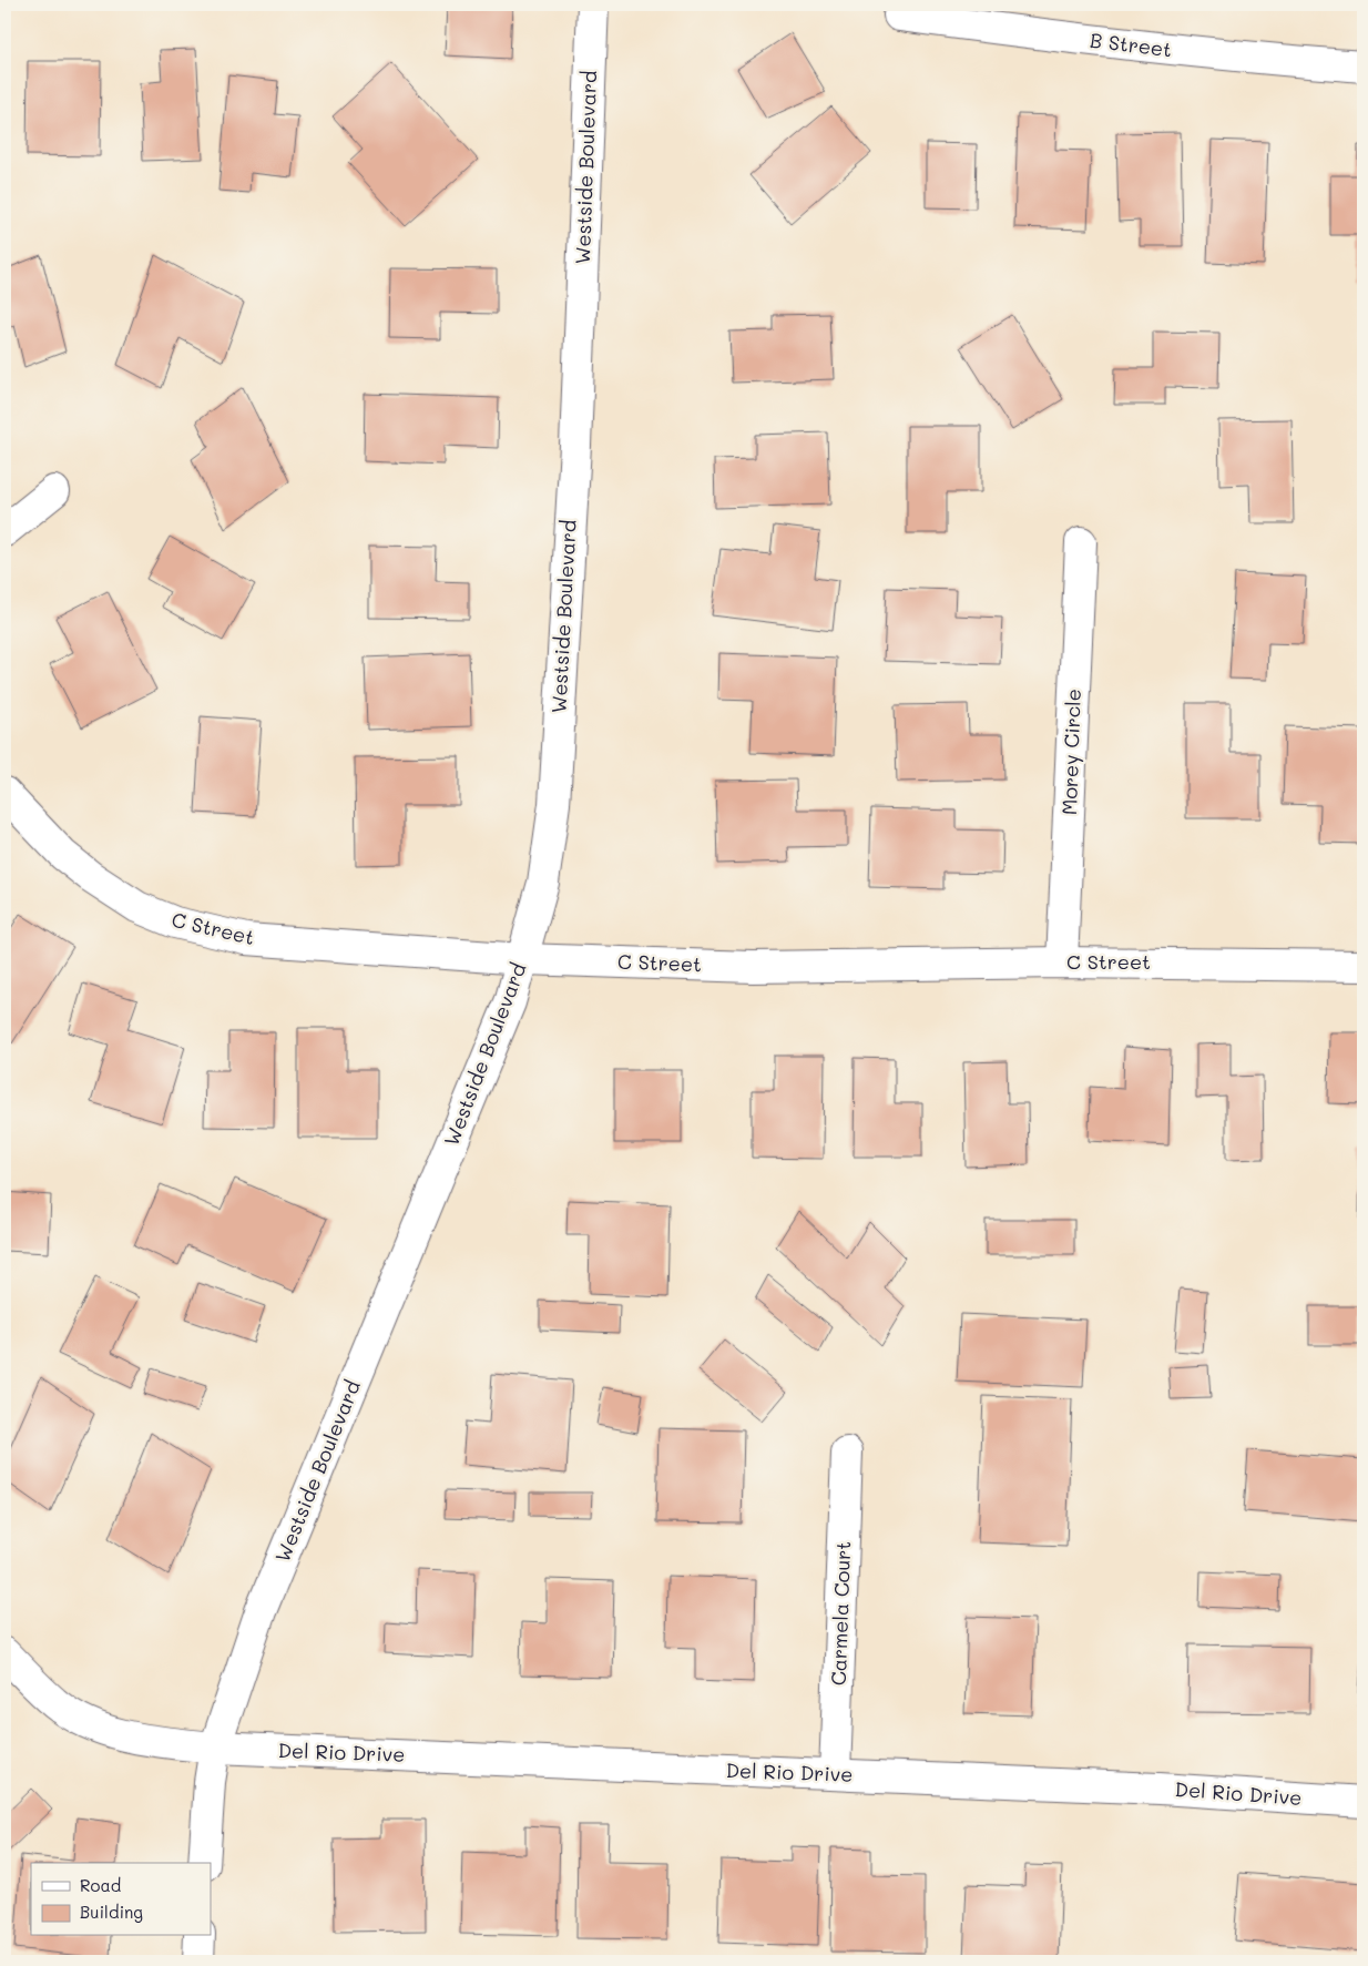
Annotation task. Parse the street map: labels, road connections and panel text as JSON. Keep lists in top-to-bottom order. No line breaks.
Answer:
{"streets":{"street":["B Street","Westside Boulevard","Morey Circle","C Street","Carmela Court","Del Rio Drive"]},"crossings":[["Westside Boulevard","C Street"],["Westside Boulevard","Del Rio Drive"],["Morey Circle","C Street"],["Carmela Court","Del Rio Drive"]],"legend":["Road","Building"]}
